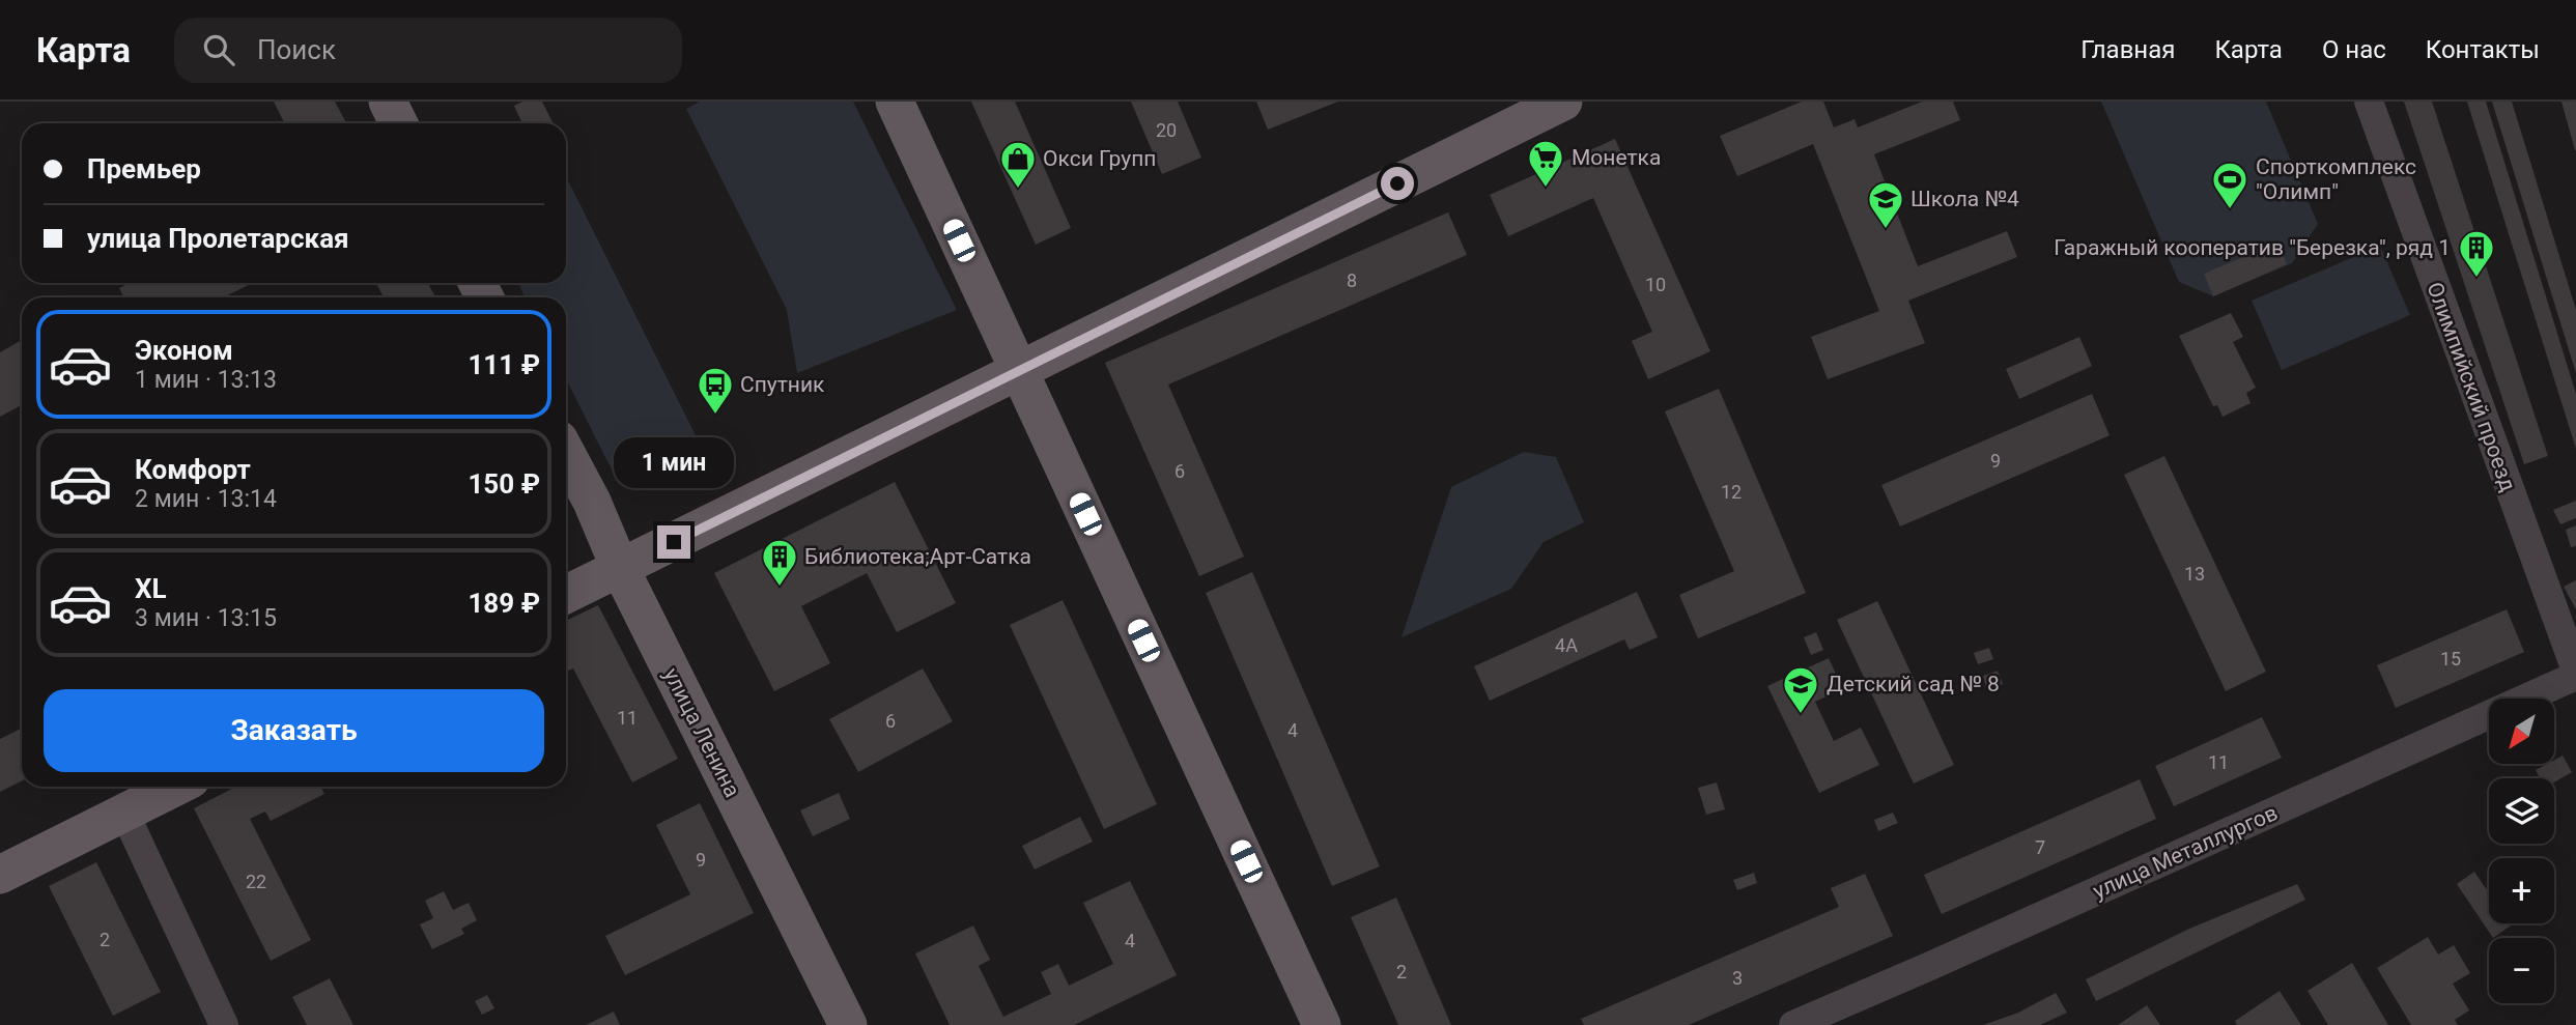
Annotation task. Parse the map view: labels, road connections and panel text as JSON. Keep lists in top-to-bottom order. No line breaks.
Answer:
{"streets":{"main road":["улица Ленина"],"street":["Олимпийский проезд","улица Металлургов"]},"crossings":[["Олимпийский проезд","улица Металлургов"]],"places":{"supermarket":["Монетка"],"shop":["Окси Групп"],"sports":["Спорткомплекс \"Олимп\""],"school or university":["Школа №4","Детский сад № 8"],"building":["Гаражный кооператив \"Березка\", ряд 1","Библиотека;Арт-Сатка"],"bus stop":["Спутник"]},"house_numbers":["20","8","10","9","6","12","13","4А","15","11","6","4","11","7","9","22","2","4","2","3"],"north":"bottom left","page":{"header":"Карта","search":"Поиск","nav":["Главная","Карта","О нас","Контакты"],"banner":["Премьер","улица Пролетарская"],"list":[{"name":"Эконом","note":"1 мин · 13:13","value":"111 ₽"},{"name":"Комфорт","note":"2 мин · 13:14","value":"150 ₽"},{"name":"XL","note":"3 мин · 13:15","value":"189 ₽"}],"bubble":"1 мин","buttons":"Заказать","map_buttons":["+","−"]}}
